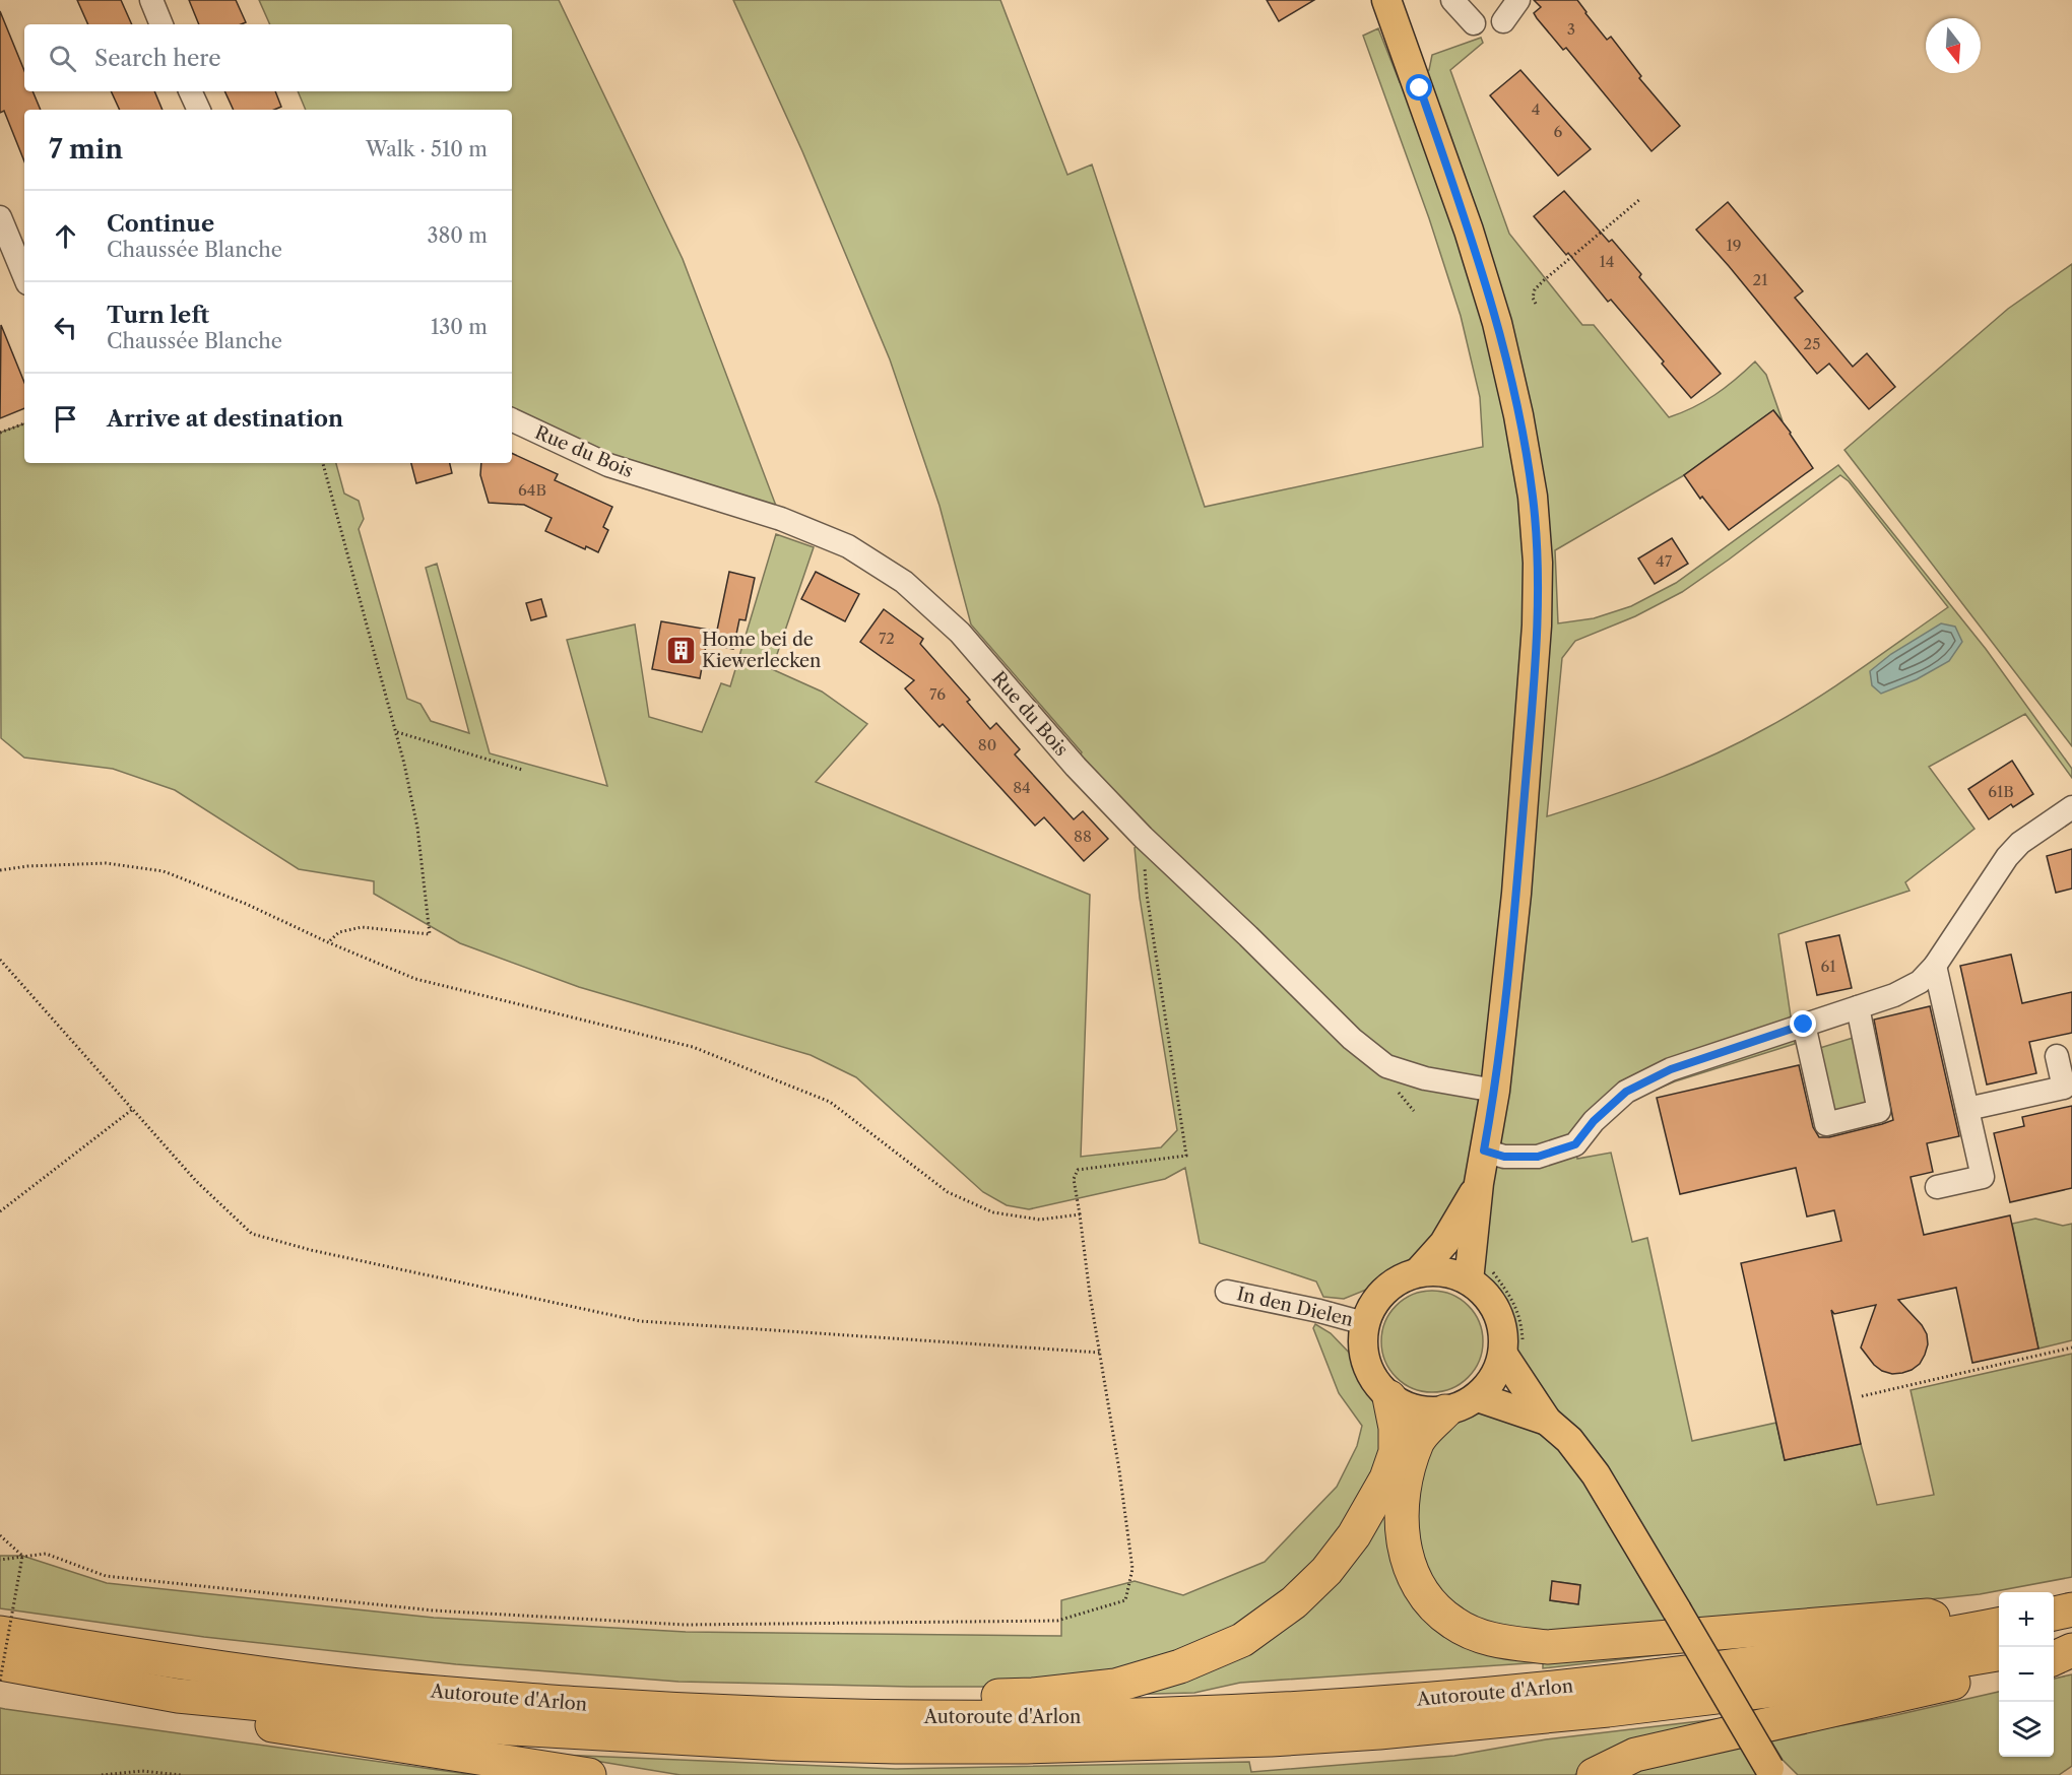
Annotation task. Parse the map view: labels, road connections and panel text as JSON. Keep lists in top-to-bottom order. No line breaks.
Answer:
{"streets":{"highway":["Autoroute d'Arlon"],"street":["Rue du Bois","In den Dielen"]},"places":{"building":["Home bei de Kiewerlecken"]},"house_numbers":["3","4","6","19","14","21","25","64B","47","72","76","80","84","61B","88","61"],"north":"bottom","page":{"search":"Search here","heading":["7 min","Walk · 510 m"],"list":[["Continue","Chaussée Blanche","380 m"],["Turn left","Chaussée Blanche","130 m"],"Arrive at destination"],"map_buttons":["+","−"]}}
